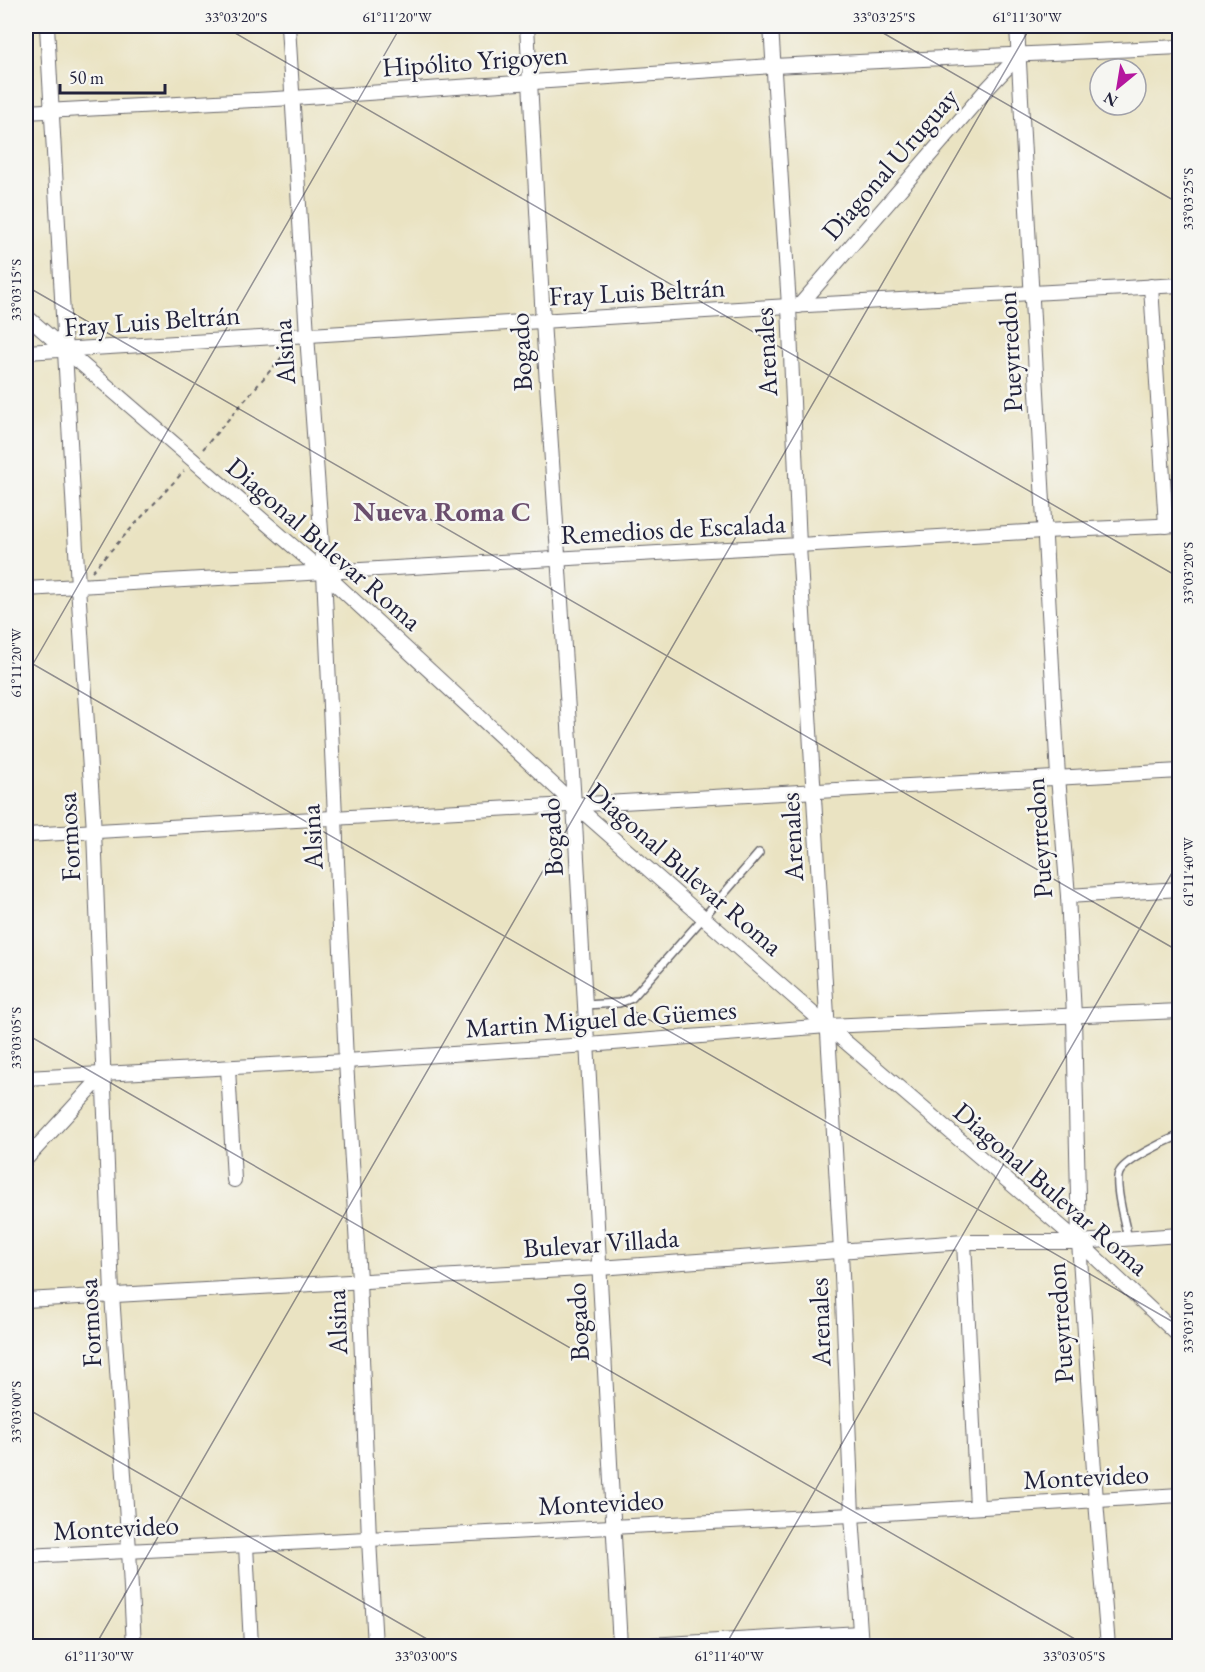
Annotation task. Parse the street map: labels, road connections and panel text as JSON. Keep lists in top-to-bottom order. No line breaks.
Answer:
{"streets":{"street":["Hipólito Yrigoyen","Diagonal Uruguay","Fray Luis Beltrán","Alsina","Bogado","Arenales","Pueyrredon","Remedios de Escalada","Diagonal Bulevar Roma","Formosa","Martin Miguel de Güemes","Bulevar Villada","Montevideo"]},"crossings":[["Hipólito Yrigoyen","Diagonal Uruguay"],["Hipólito Yrigoyen","Alsina"],["Hipólito Yrigoyen","Bogado"],["Hipólito Yrigoyen","Arenales"],["Hipólito Yrigoyen","Pueyrredon"],["Hipólito Yrigoyen","Formosa"],["Diagonal Uruguay","Fray Luis Beltrán"],["Diagonal Uruguay","Arenales"],["Diagonal Uruguay","Pueyrredon"],["Fray Luis Beltrán","Alsina"],["Fray Luis Beltrán","Bogado"],["Fray Luis Beltrán","Arenales"],["Fray Luis Beltrán","Pueyrredon"],["Fray Luis Beltrán","Diagonal Bulevar Roma"],["Fray Luis Beltrán","Formosa"],["Alsina","Remedios de Escalada"],["Alsina","Diagonal Bulevar Roma"],["Alsina","Martin Miguel de Güemes"],["Alsina","Bulevar Villada"],["Alsina","Montevideo"],["Bogado","Remedios de Escalada"],["Bogado","Diagonal Bulevar Roma"],["Bogado","Martin Miguel de Güemes"],["Bogado","Bulevar Villada"],["Bogado","Montevideo"],["Arenales","Remedios de Escalada"],["Arenales","Diagonal Bulevar Roma"],["Arenales","Martin Miguel de Güemes"],["Arenales","Bulevar Villada"],["Arenales","Montevideo"],["Pueyrredon","Remedios de Escalada"],["Pueyrredon","Diagonal Bulevar Roma"],["Pueyrredon","Martin Miguel de Güemes"],["Pueyrredon","Bulevar Villada"],["Pueyrredon","Montevideo"],["Remedios de Escalada","Diagonal Bulevar Roma"],["Remedios de Escalada","Formosa"],["Diagonal Bulevar Roma","Formosa"],["Diagonal Bulevar Roma","Martin Miguel de Güemes"],["Diagonal Bulevar Roma","Bulevar Villada"],["Formosa","Martin Miguel de Güemes"],["Formosa","Bulevar Villada"],["Formosa","Montevideo"]],"districts":["Nueva Roma C"],"scale_bar":"50 m","north":"bottom left","coordinates":["33°03'20\"S","61°11'20\"W","33°03'25\"S","61°11'30\"W","33°03'15\"S","61°11'40\"W","33°03'05\"S","33°03'10\"S","33°03'00\"S"]}
